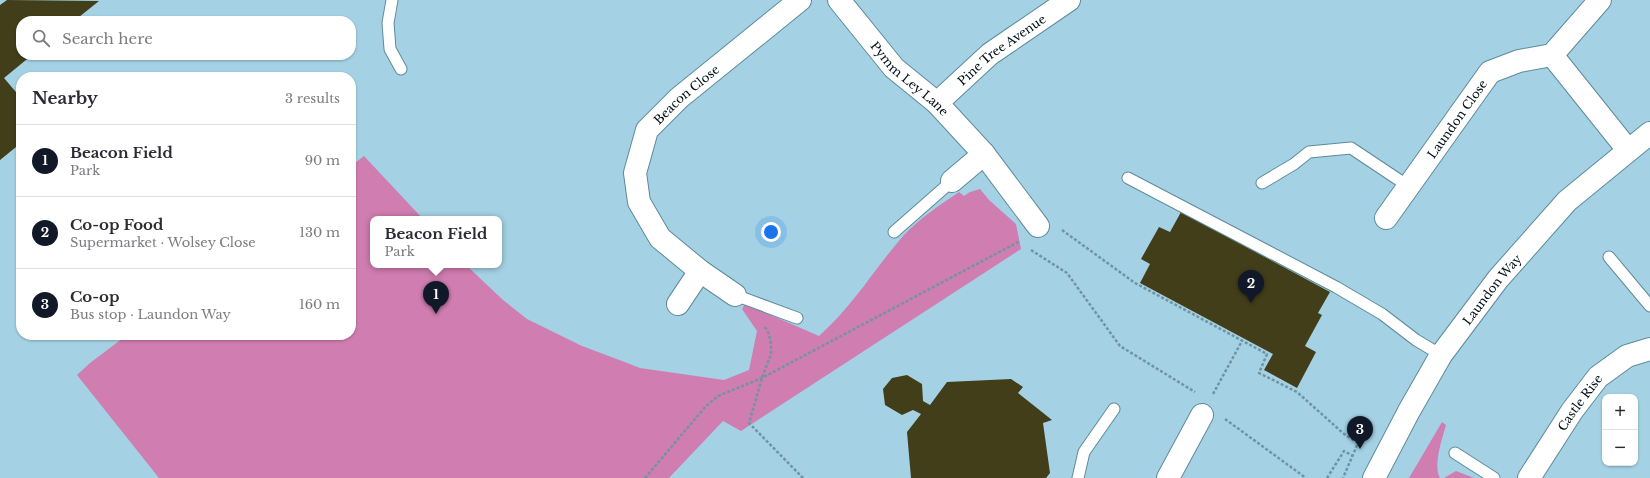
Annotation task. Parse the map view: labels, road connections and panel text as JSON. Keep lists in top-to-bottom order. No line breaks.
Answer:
{"streets":{"street":["Pine Tree Avenue","Pymm Ley Lane","Beacon Close","Laundon Close","Laundon Way","Castle Rise"]},"crossings":[["Pine Tree Avenue","Pymm Ley Lane"]],"page":{"search":"Search here","heading":["Nearby","3 results"],"list":[{"mark":"1","name":"Beacon Field","note":"Park","value":"90 m"},{"mark":"2","name":"Co-op Food","note":"Supermarket · Wolsey Close","value":"130 m"},{"mark":"3","name":"Co-op","note":"Bus stop · Laundon Way","value":"160 m"}],"popup":["Beacon Field","Park"],"pins":["2","1","3"],"map_buttons":["+","−"]}}
